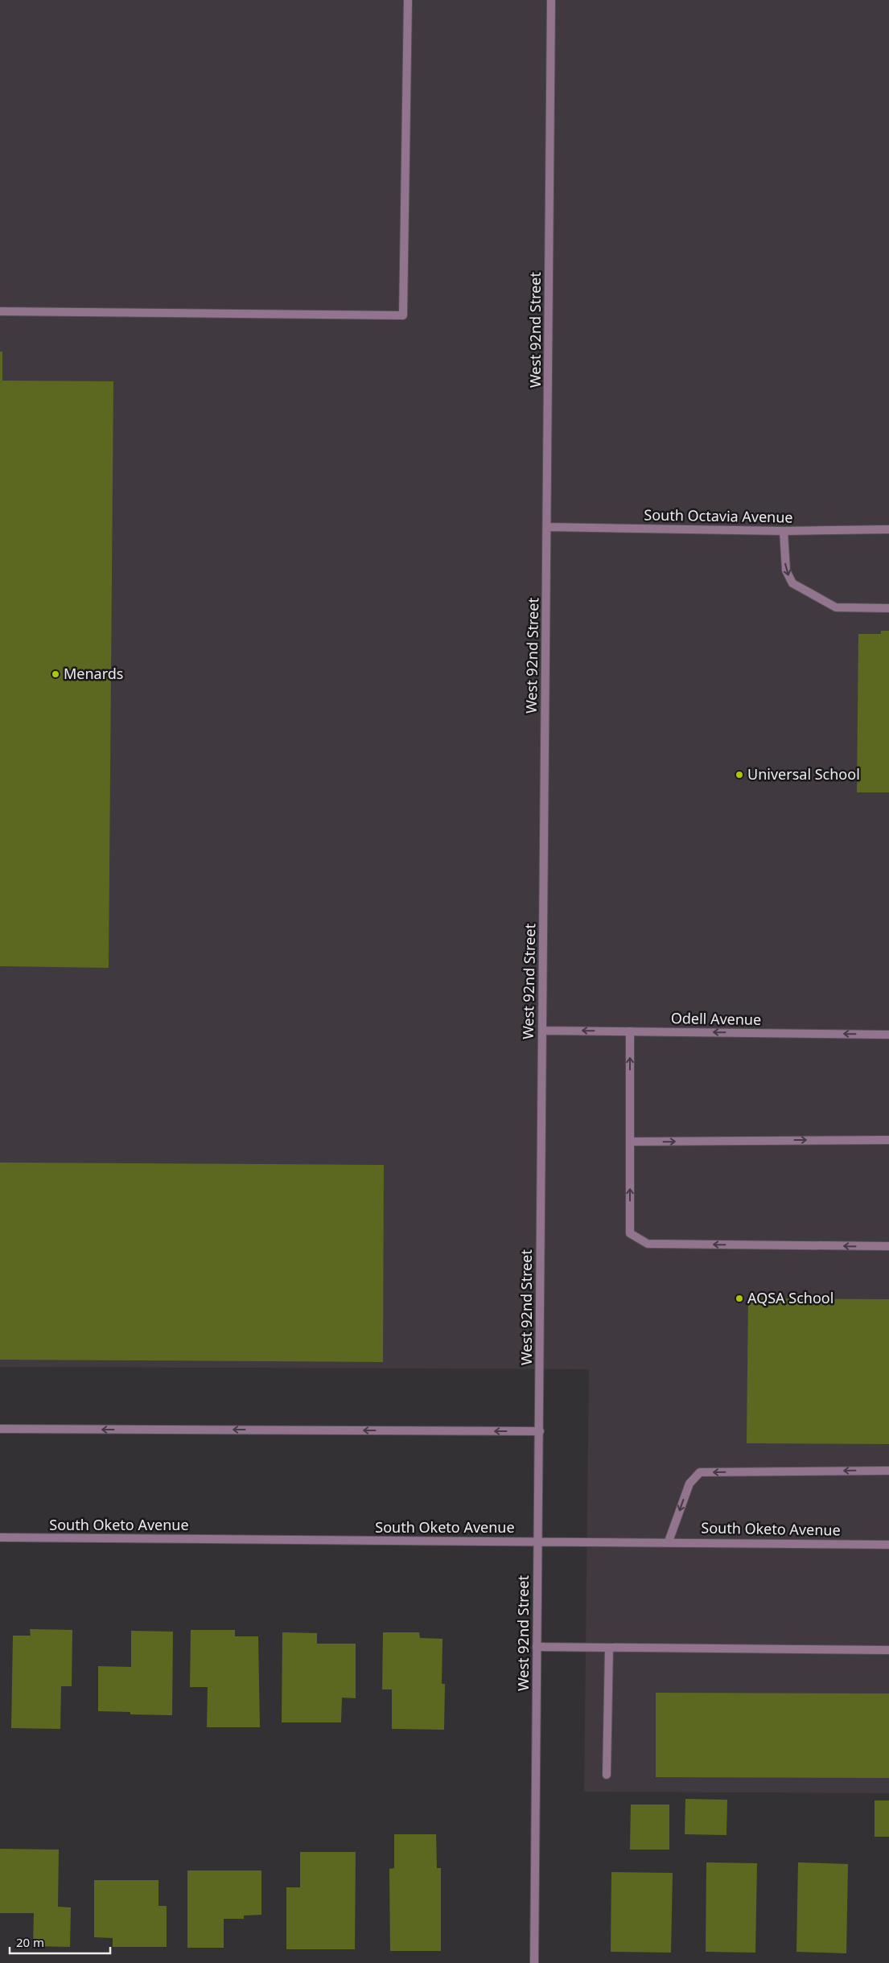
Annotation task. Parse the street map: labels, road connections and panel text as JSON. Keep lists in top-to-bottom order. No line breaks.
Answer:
{"streets":{"street":["West 92nd Street","South Octavia Avenue","Odell Avenue","South Oketo Avenue"]},"crossings":[["West 92nd Street","South Octavia Avenue"],["West 92nd Street","Odell Avenue"],["West 92nd Street","South Oketo Avenue"]],"one_way":["Odell Avenue"],"places":["Menards","Universal School","AQSA School"],"scale_bar":"20 m"}
